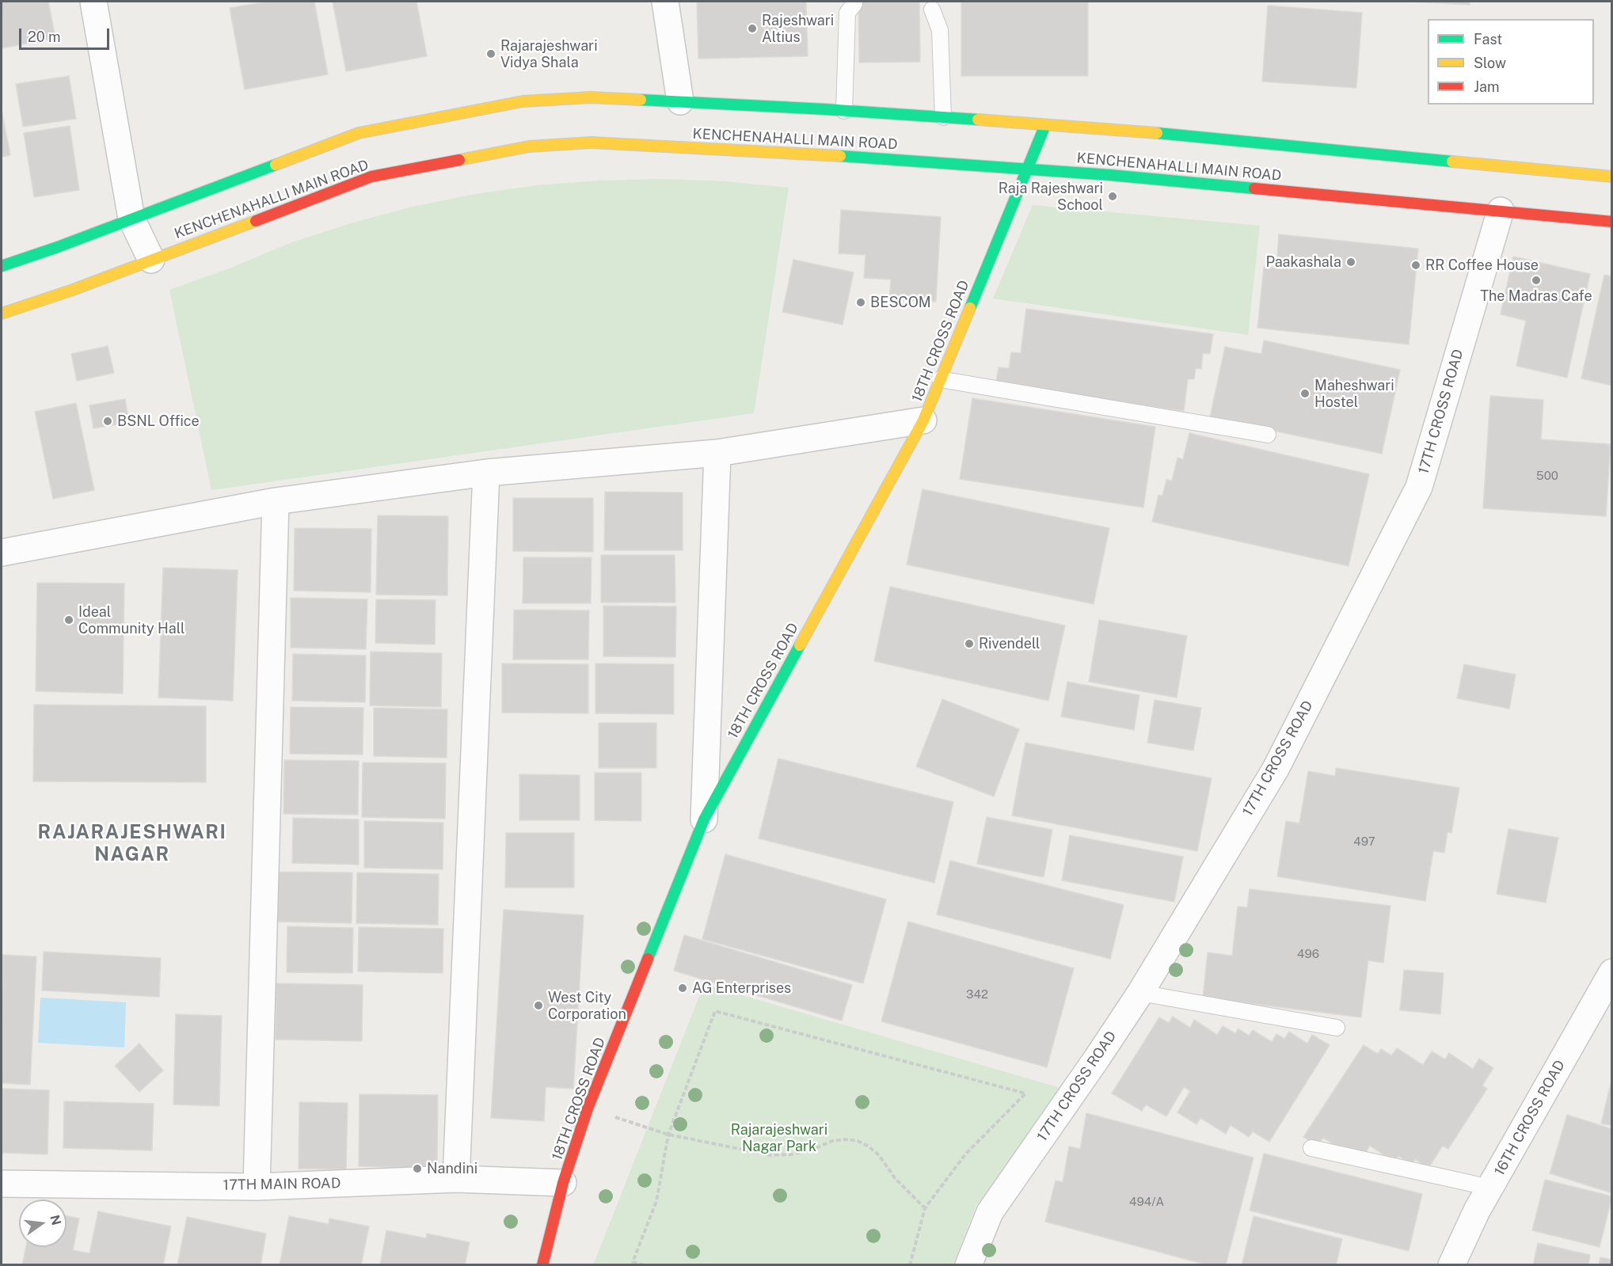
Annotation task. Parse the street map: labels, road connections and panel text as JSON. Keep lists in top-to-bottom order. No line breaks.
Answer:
{"streets":{"main road":["KENCHENAHALLI MAIN ROAD","18TH CROSS ROAD"],"street":["17TH CROSS ROAD","16TH CROSS ROAD","17TH MAIN ROAD"]},"crossings":[["KENCHENAHALLI MAIN ROAD","18TH CROSS ROAD"],["KENCHENAHALLI MAIN ROAD","17TH CROSS ROAD"],["18TH CROSS ROAD","17TH MAIN ROAD"]],"districts":["RAJARAJESHWARI NAGAR"],"parks":["Rajarajeshwari Nagar Park"],"places":["Rajeshwari Altius","Rajarajeshwari Vidya Shala","Raja Rajeshwari School","Paakashala","RR Coffee House","The Madras Cafe","BESCOM","Maheshwari Hostel","BSNL Office","Ideal Community Hall","Rivendell","AG Enterprises","West City Corporation","Nandini"],"house_numbers":["500","497","496","342","494/A"],"legend":["Fast","Slow","Jam"],"scale_bar":"20 m","north":"right"}
